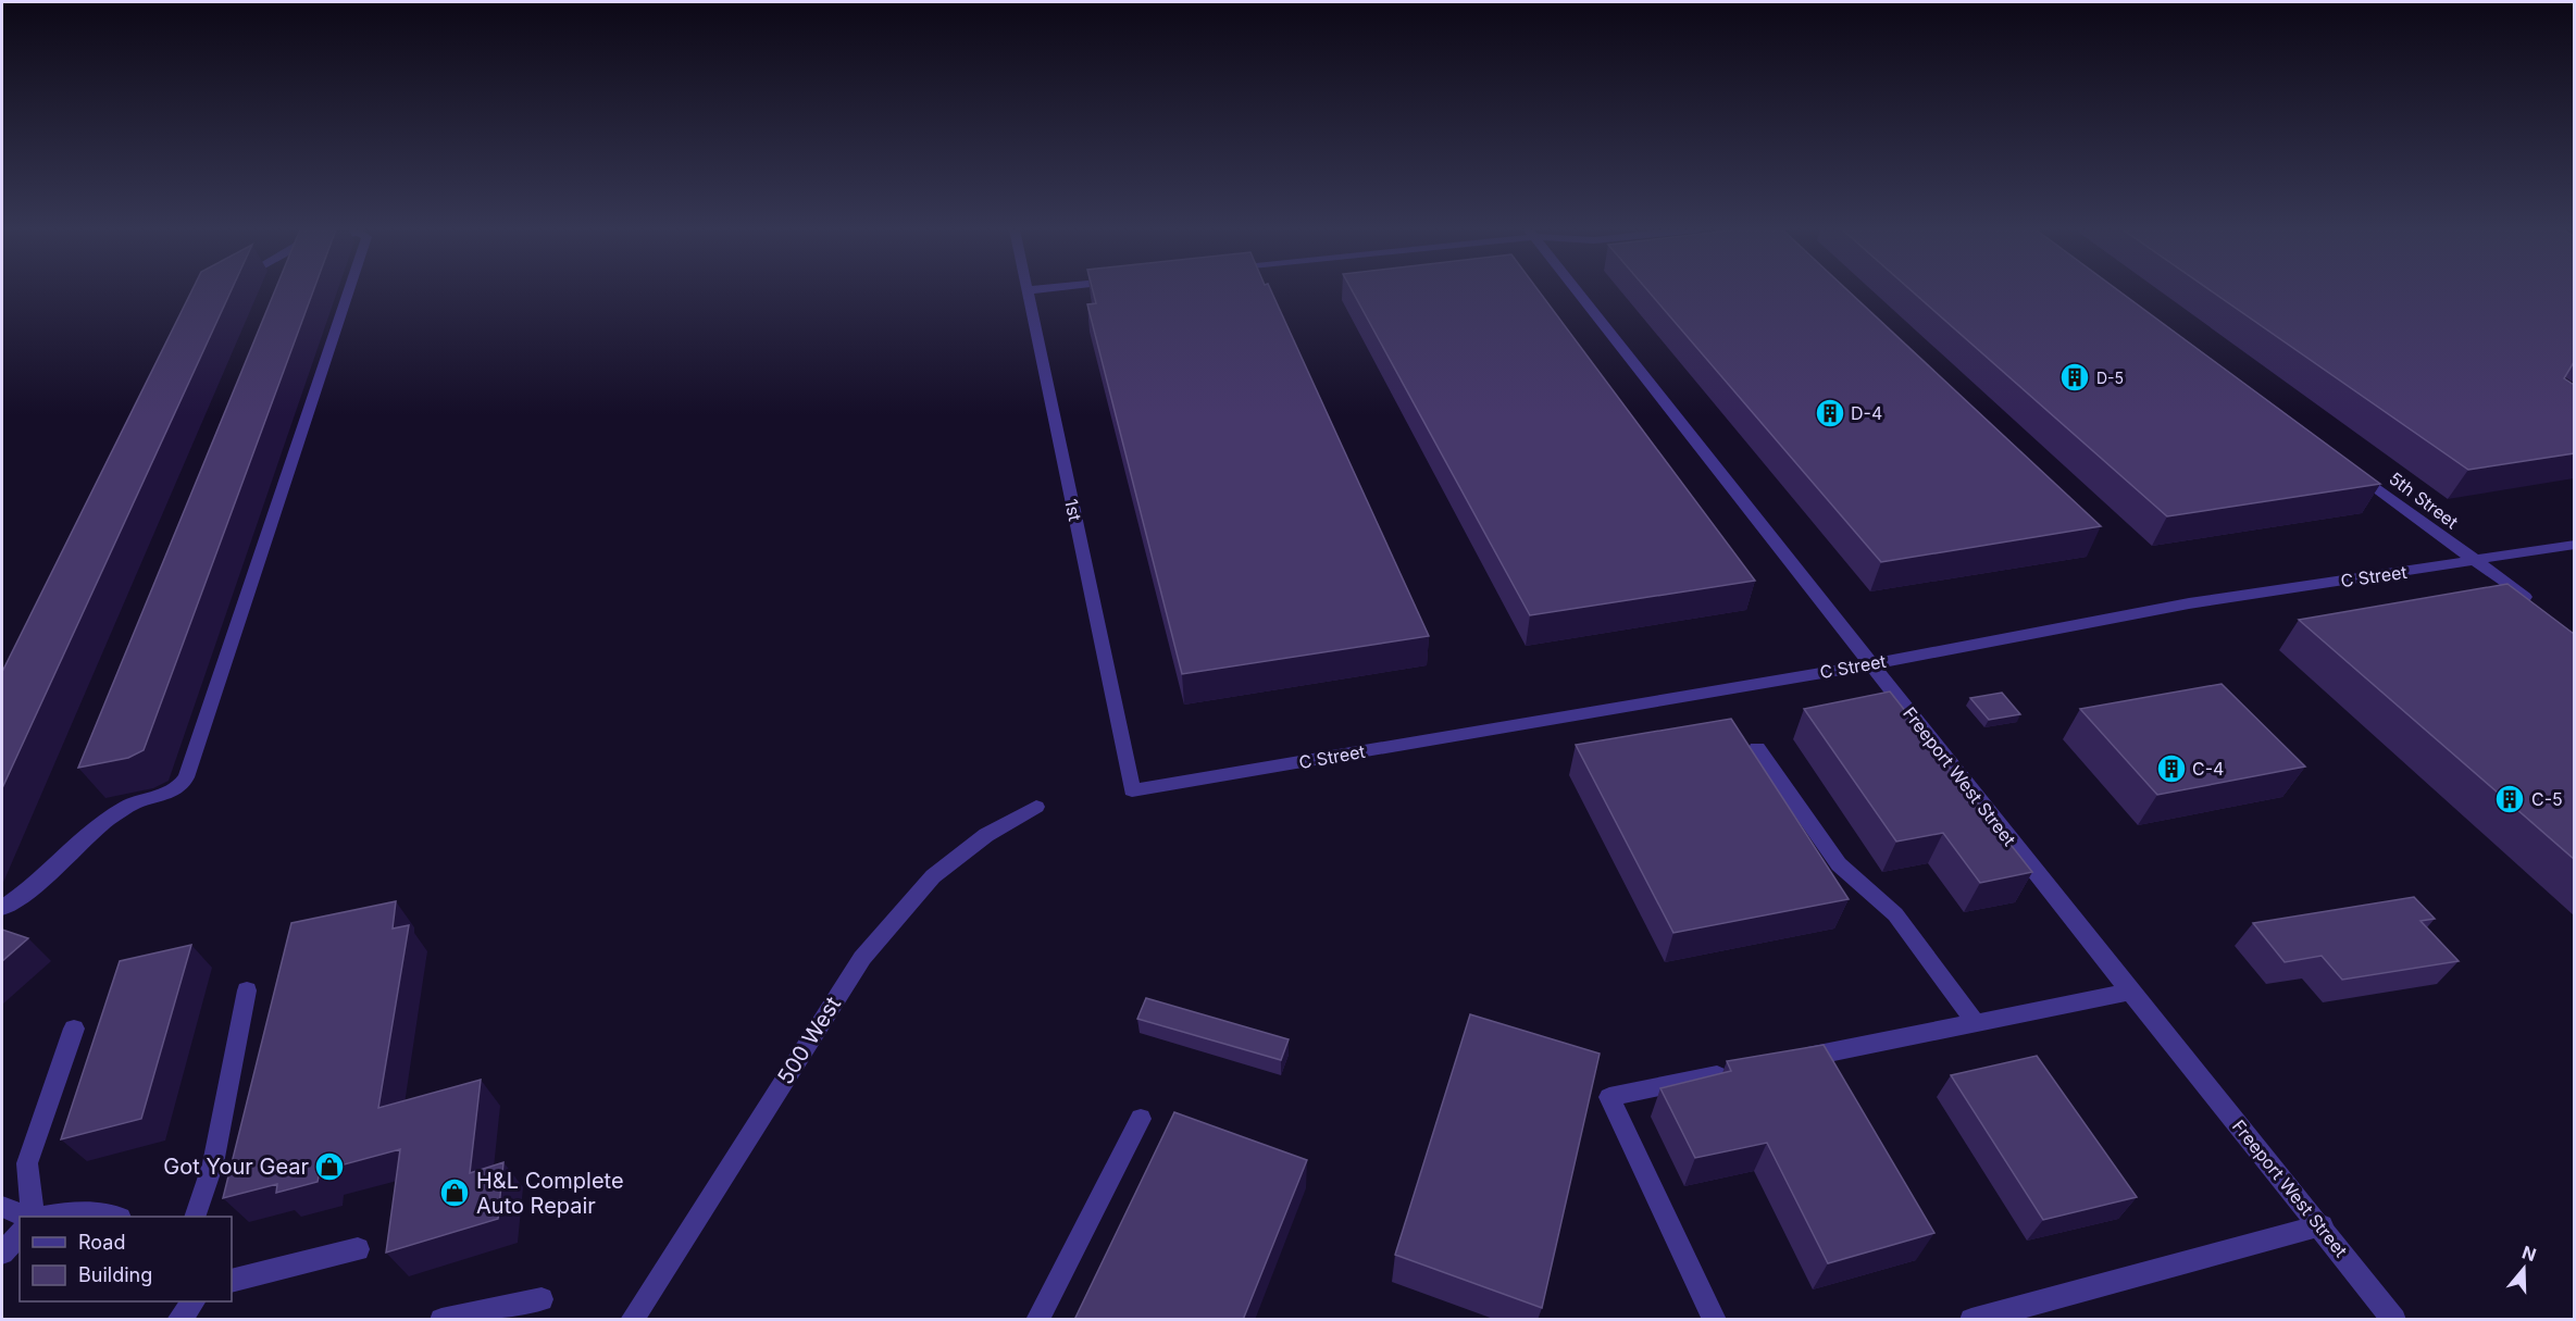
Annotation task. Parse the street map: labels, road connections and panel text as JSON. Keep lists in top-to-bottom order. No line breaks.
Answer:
{"streets":{"street":["5th Street","1st","C Street","Freeport West Street","500 West"]},"crossings":[["5th Street","C Street"],["1st","C Street"],["C Street","Freeport West Street"]],"places":{"building":["D-5","D-4","C-4","C-5"],"shop":["Got Your Gear","H&L Complete Auto Repair"]},"legend":["Road","Building"],"north":"top"}
